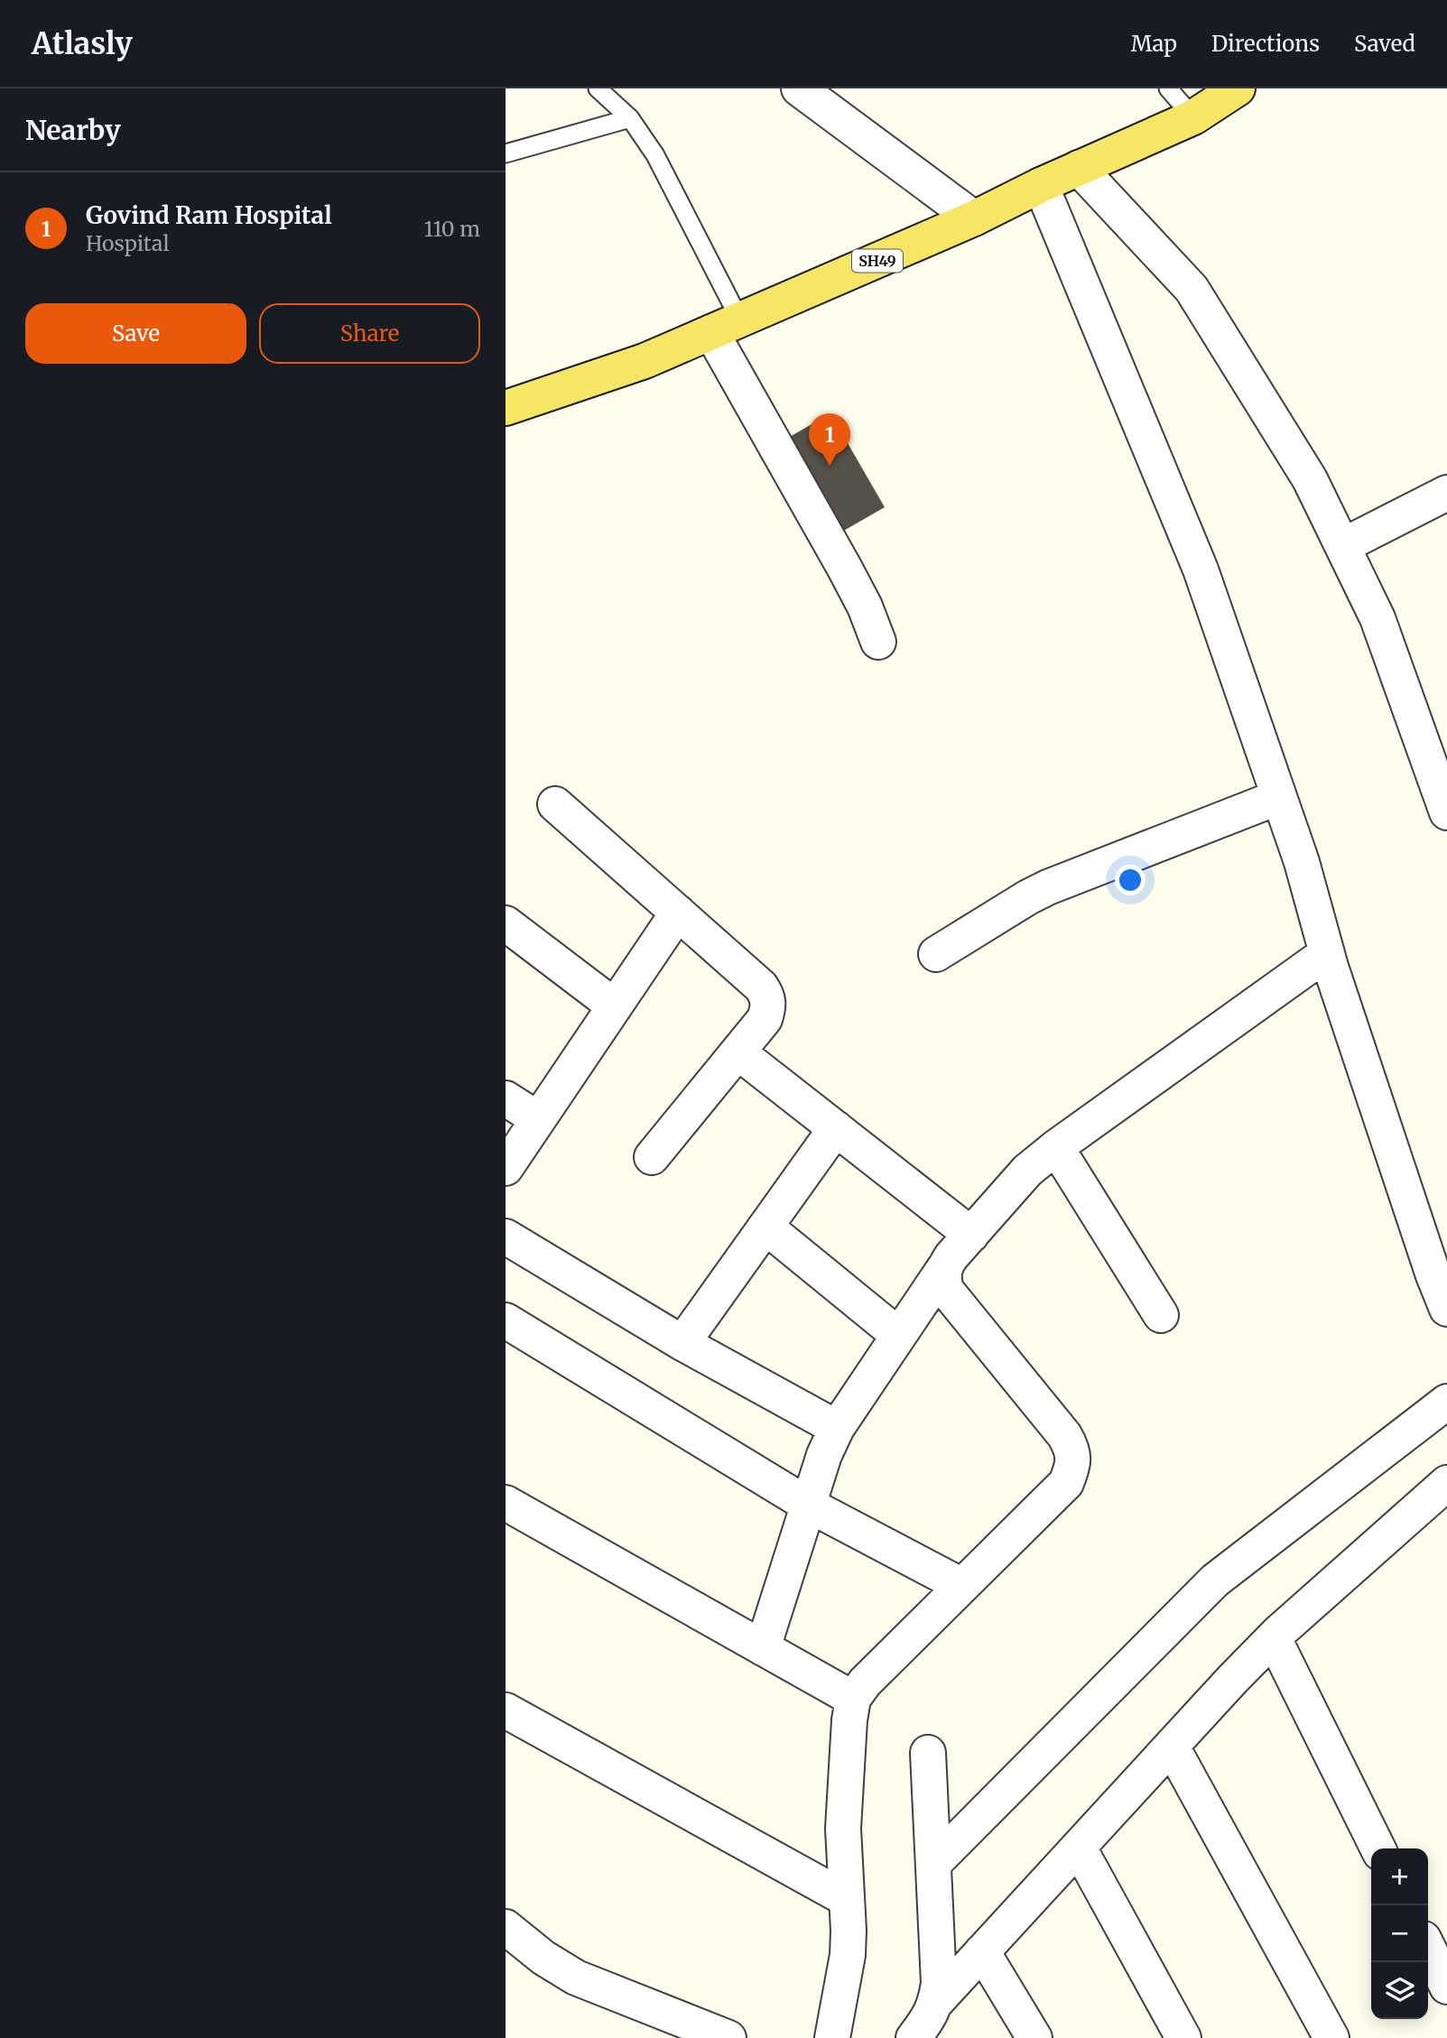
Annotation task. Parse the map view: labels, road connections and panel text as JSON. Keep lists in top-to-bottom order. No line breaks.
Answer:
{"streets":{"main road":["SH49"]},"page":{"header":"Atlasly","nav":["Map","Directions","Saved"],"heading":"Nearby","list":[{"mark":"1","name":"Govind Ram Hospital","note":"Hospital","value":"110 m"}],"buttons":["Save","Share"],"pins":"1","map_buttons":["+","−"]}}
